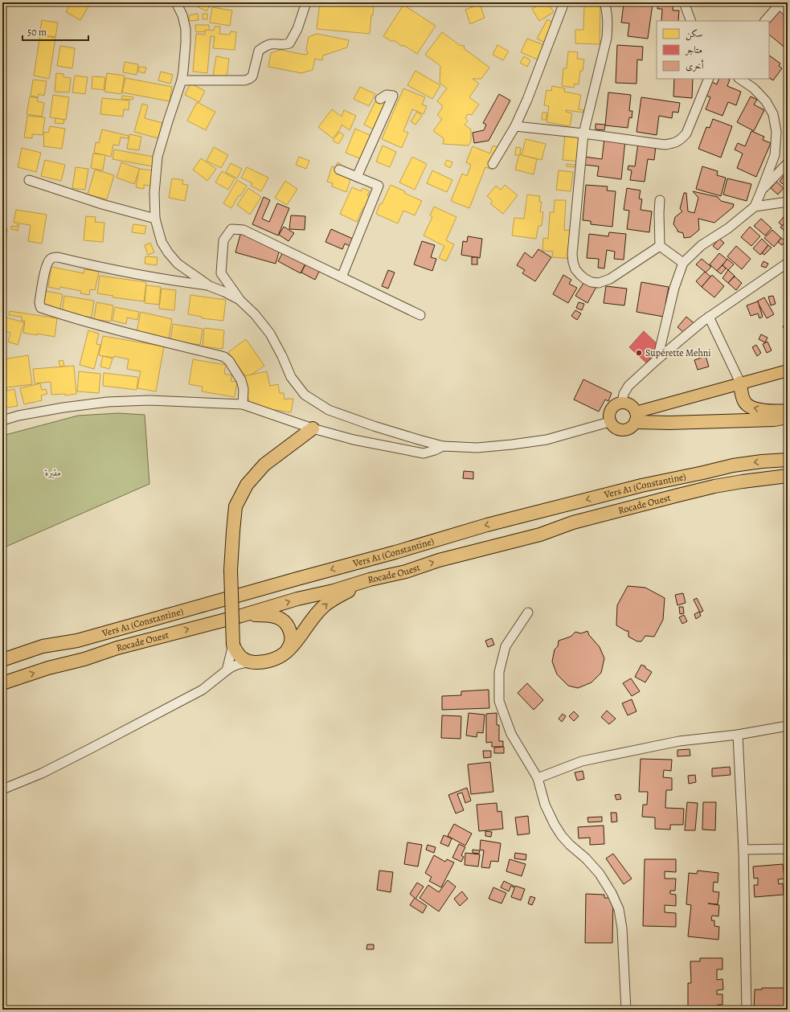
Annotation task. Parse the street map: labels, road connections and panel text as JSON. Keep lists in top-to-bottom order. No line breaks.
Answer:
{"streets":{"highway":["Vers A1 (Constantine)","Rocade Ouest"]},"one_way":["Vers A1 (Constantine)","Rocade Ouest"],"parks":["مقبرة"],"places":["Supérette Mehni"],"legend":["سكن","متاجر","أخرى"],"scale_bar":"50 m"}
